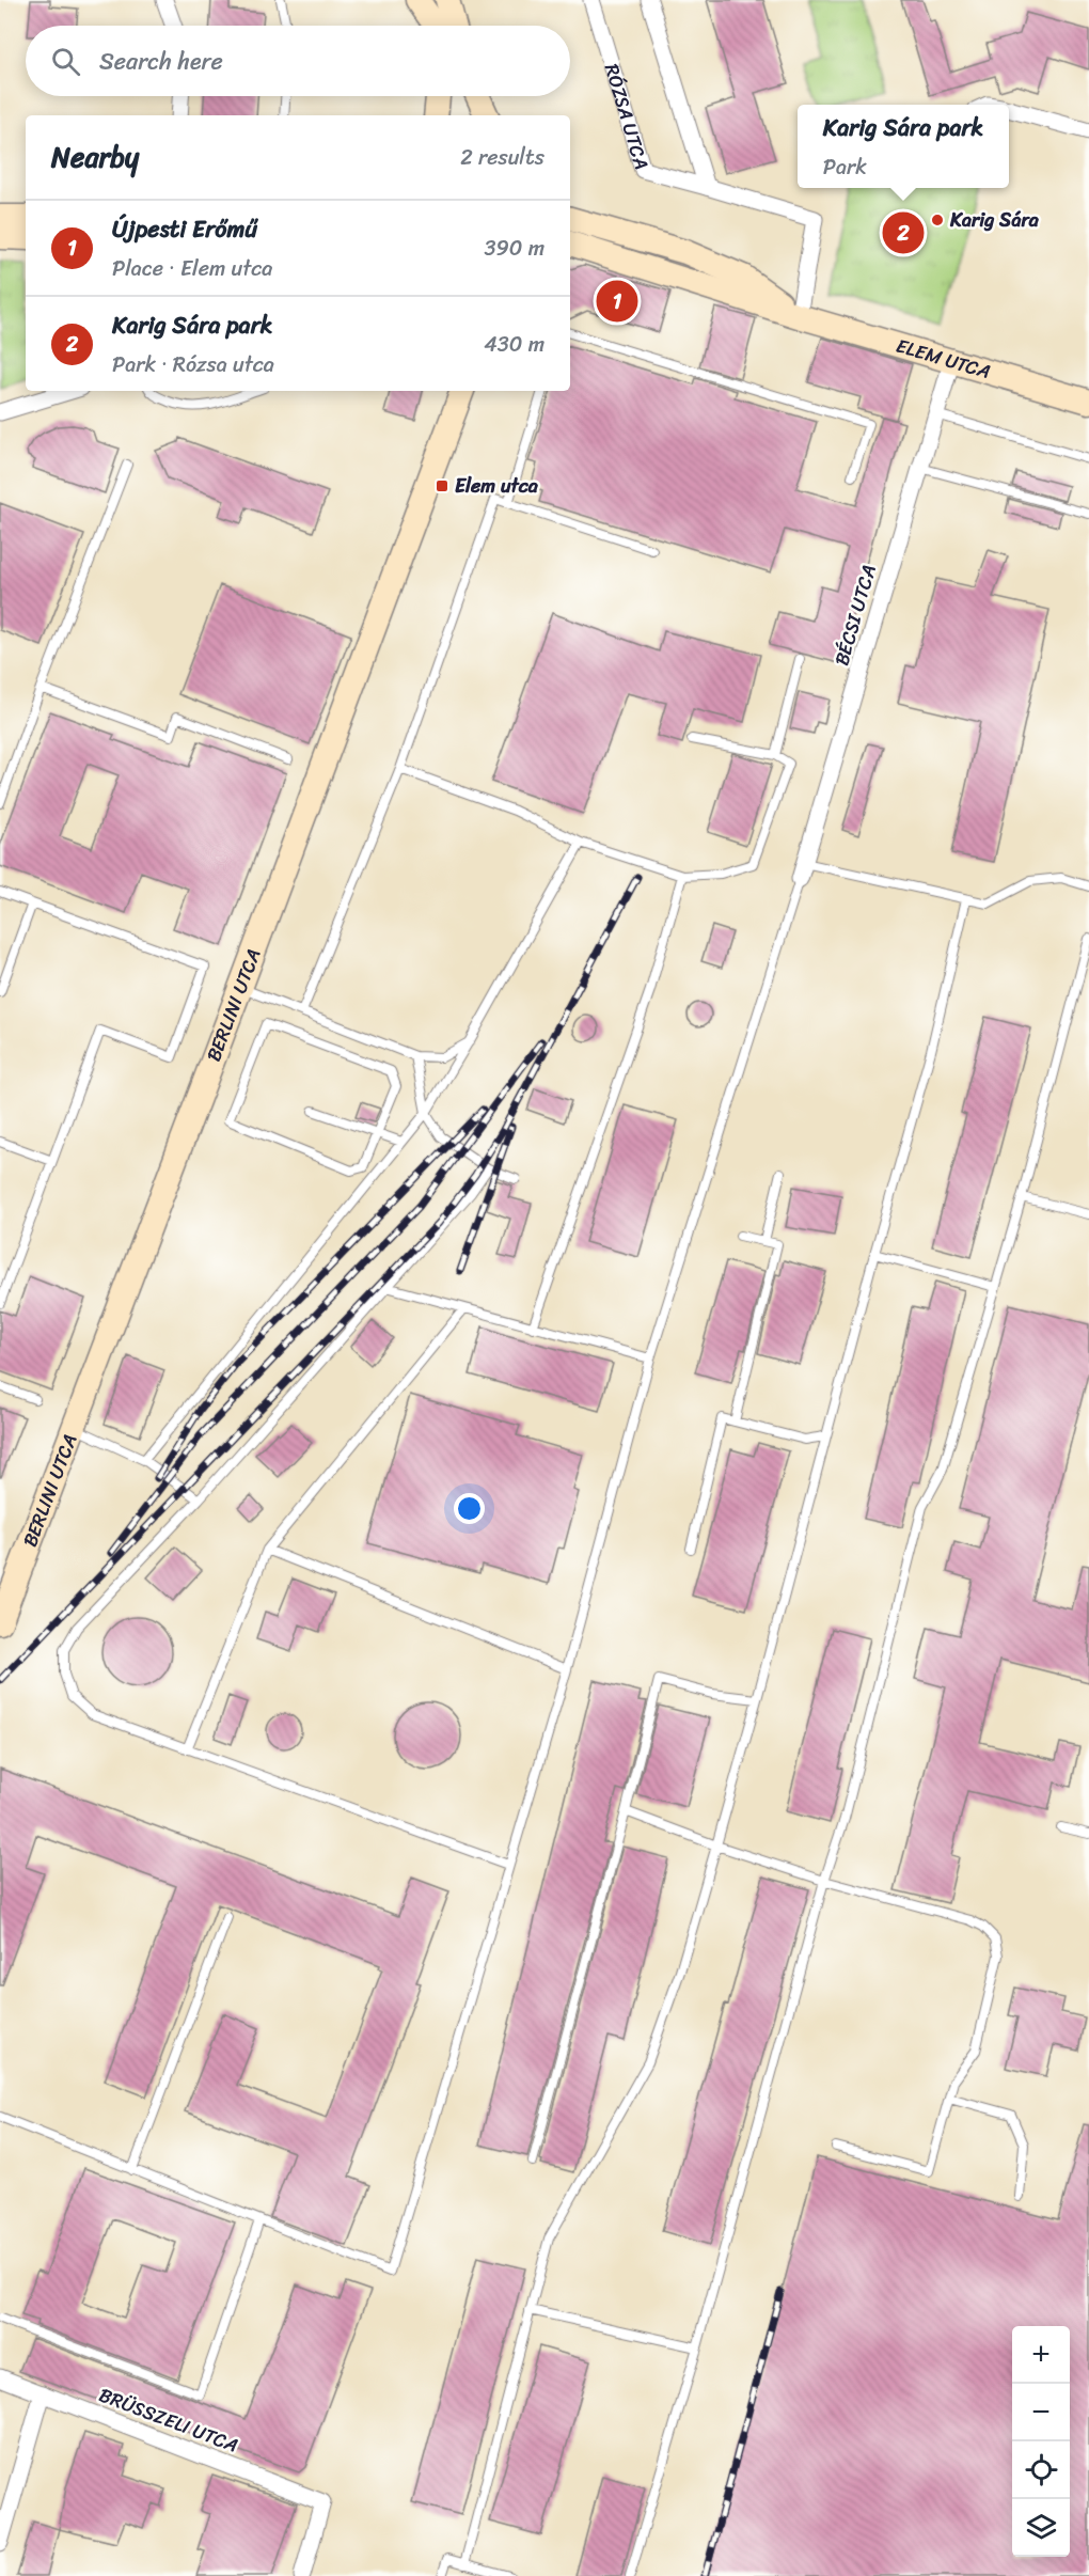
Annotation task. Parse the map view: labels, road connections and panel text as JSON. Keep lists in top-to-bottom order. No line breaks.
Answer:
{"streets":{"street":["RÓZSA UTCA","ELEM UTCA","BÉCSI UTCA","BERLINI UTCA","BRÜSSZELI UTCA"]},"crossings":[["RÓZSA UTCA","ELEM UTCA"],["ELEM UTCA","BÉCSI UTCA"]],"places":{"other":["Karig Sára"],"transit":["Elem utca"]},"page":{"search":"Search here","popup":["Karig Sára park","Park"],"heading":["Nearby","2 results"],"list":[{"mark":"1","name":"Újpesti Erőmű","note":"Place · Elem utca","value":"390 m"},{"mark":"2","name":"Karig Sára park","note":"Park · Rózsa utca","value":"430 m"}],"pins":["2","1"],"map_buttons":["+","−"]}}
